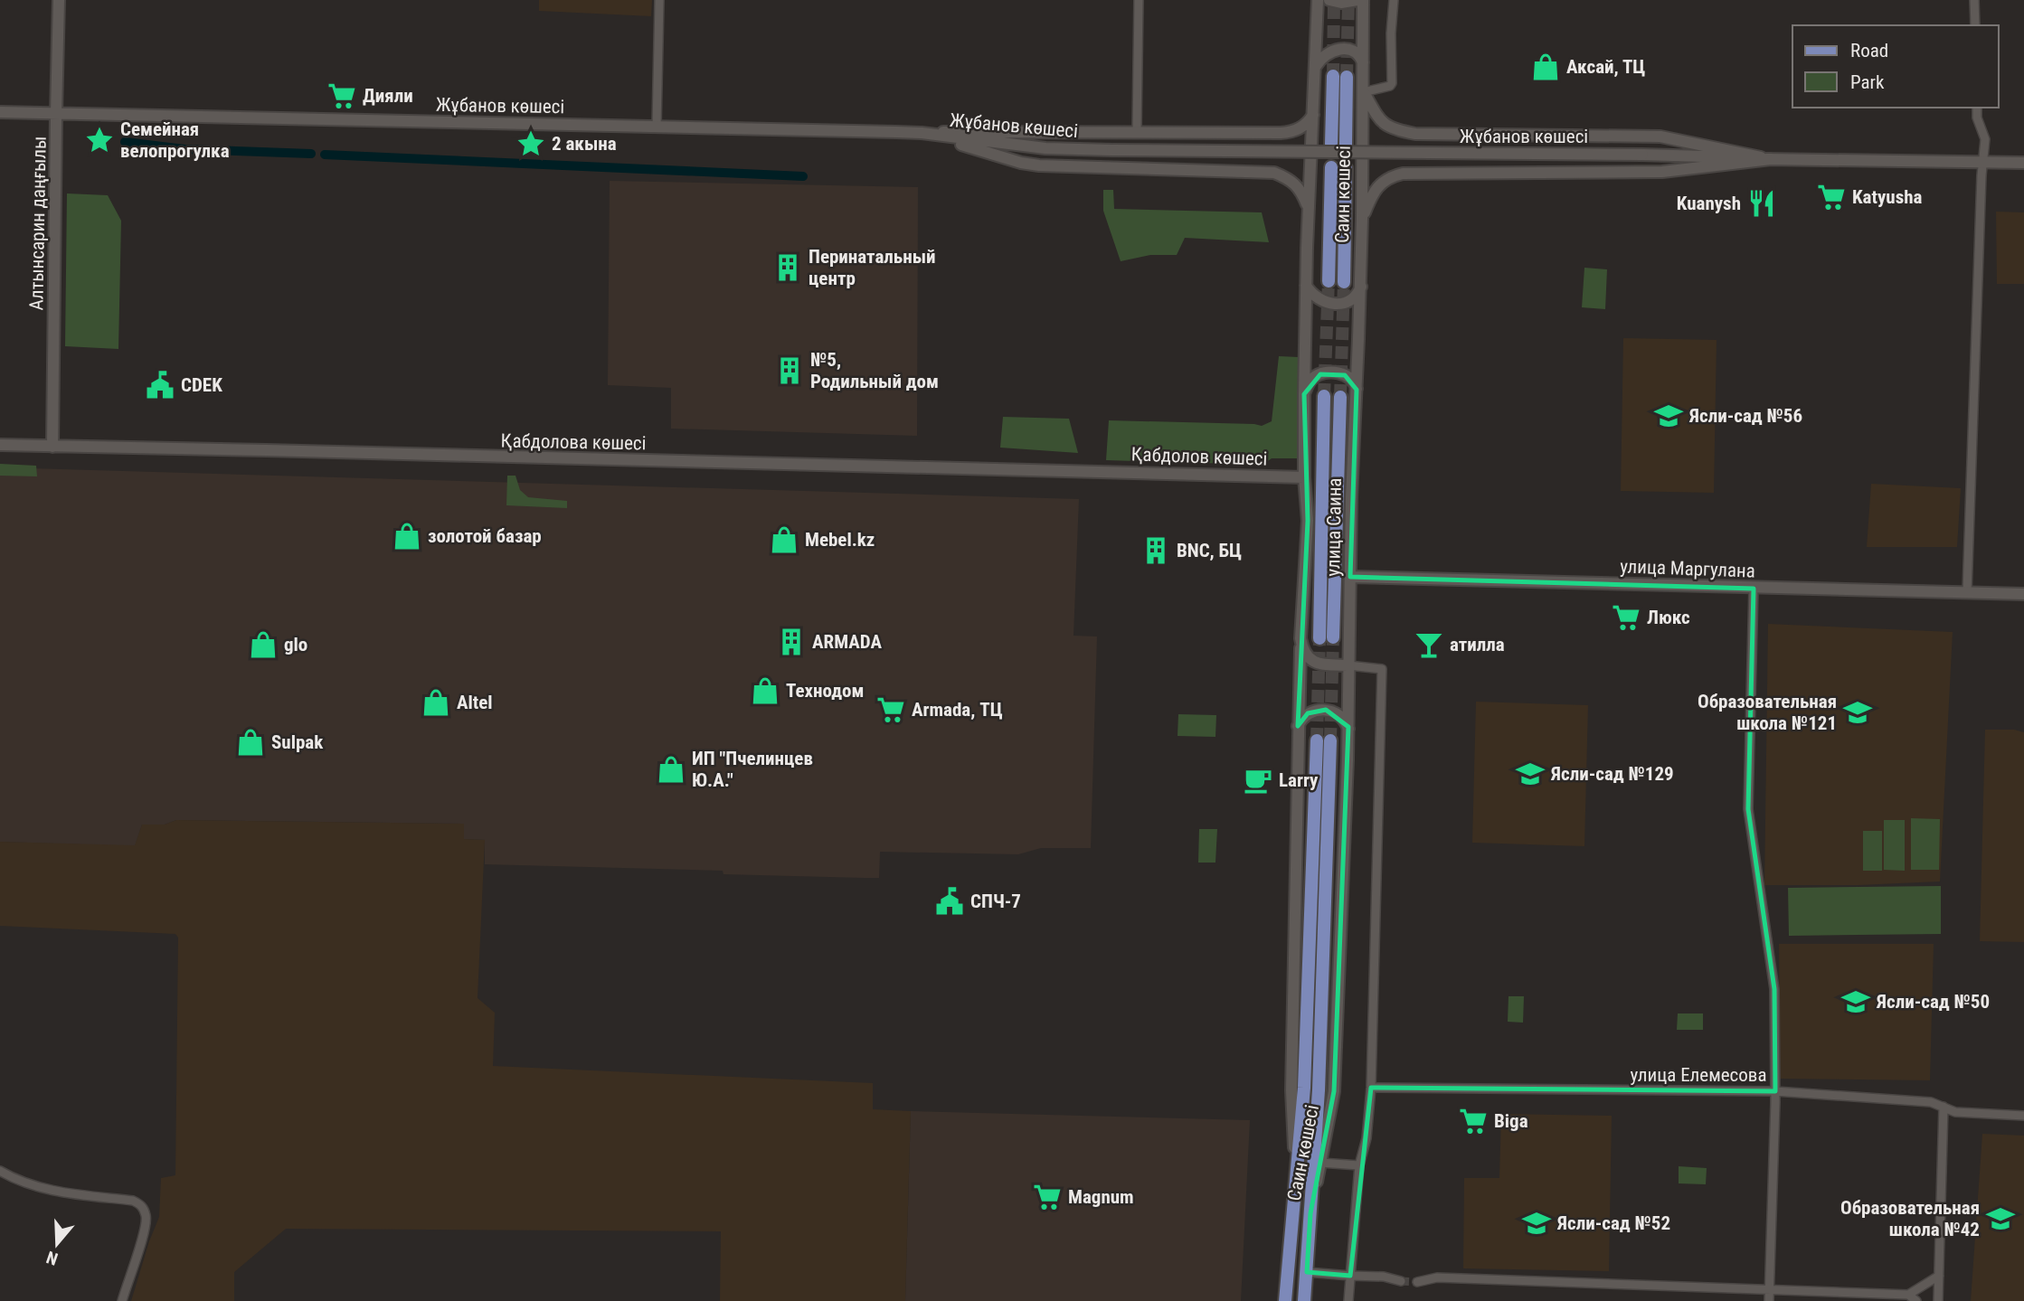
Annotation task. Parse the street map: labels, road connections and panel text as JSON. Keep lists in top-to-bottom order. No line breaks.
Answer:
{"streets":{"main road":["Жұбанов көшесі","Саин көшесі","Алтынсарин даңғылы","Қабдолова көшесі","Қабдолов көшесі","улица Саина","улица Маргулана"],"street":["улица Елемесова"]},"crossings":[["Жұбанов көшесі","Алтынсарин даңғылы"],["Саин көшесі","Қабдолов көшесі"],["Саин көшесі","улица Саина"],["Алтынсарин даңғылы","Қабдолова көшесі"],["Қабдолова көшесі","Қабдолов көшесі"],["улица Саина","улица Маргулана"]],"places":{"shop":["Аксай, ТЦ","золотой базар","Mebel.kz","glo","Технодом","Altel","Sulpak","ИП \"Пчелинцев Ю.А.\""],"supermarket":["Дияли","Katyusha","Люкс","Armada, ТЦ","Biga","Magnum"],"place":["Семейная велопрогулка","2 акына"],"restaurant":["Kuanysh"],"building":["Перинатальный центр","№5, Родильный дом","BNC, БЦ","ARMADA"],"public building":["CDEK","СПЧ-7"],"school or university":["Ясли-сад №56","Образовательная школа №121","Ясли-сад №129","Ясли-сад №50","Образовательная школа №42","Ясли-сад №52"],"bar":["атилла"],"cafe":["Larry"]},"legend":["Road","Park"],"north":"bottom"}
